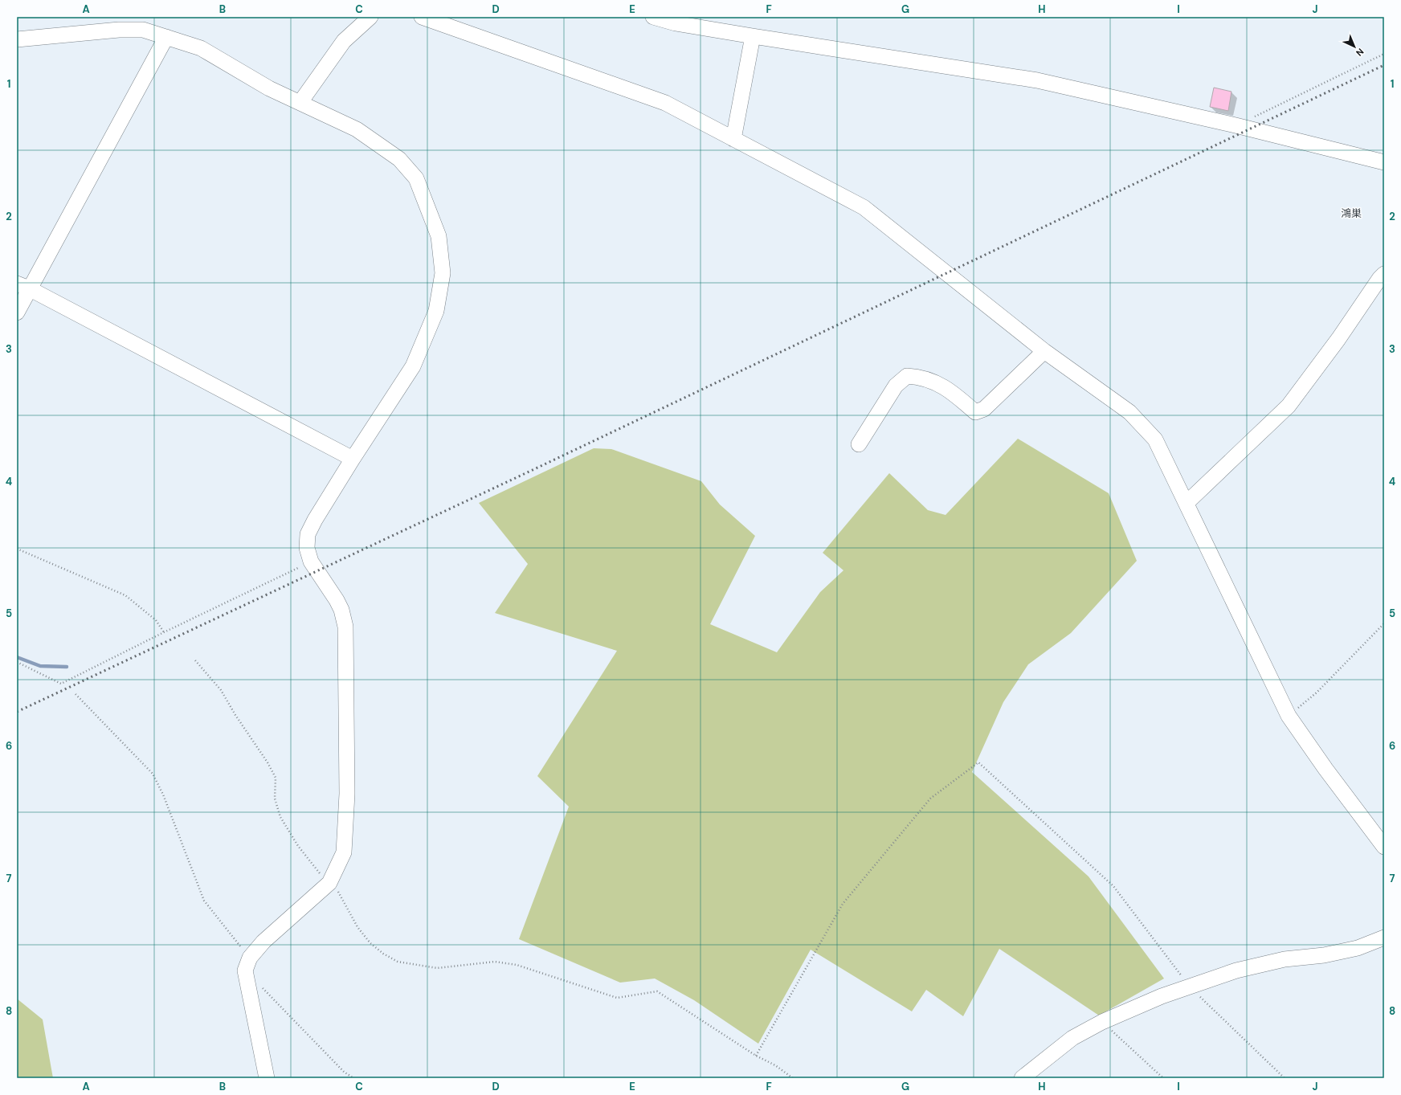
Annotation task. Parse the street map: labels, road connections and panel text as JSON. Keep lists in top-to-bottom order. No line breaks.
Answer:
{"districts":["鴻巣"],"north":"bottom right","grid":{"columns":["A","B","C","D","E","F","G","H","I","J"],"rows":["1","2","3","4","5","6","7","8"]}}
